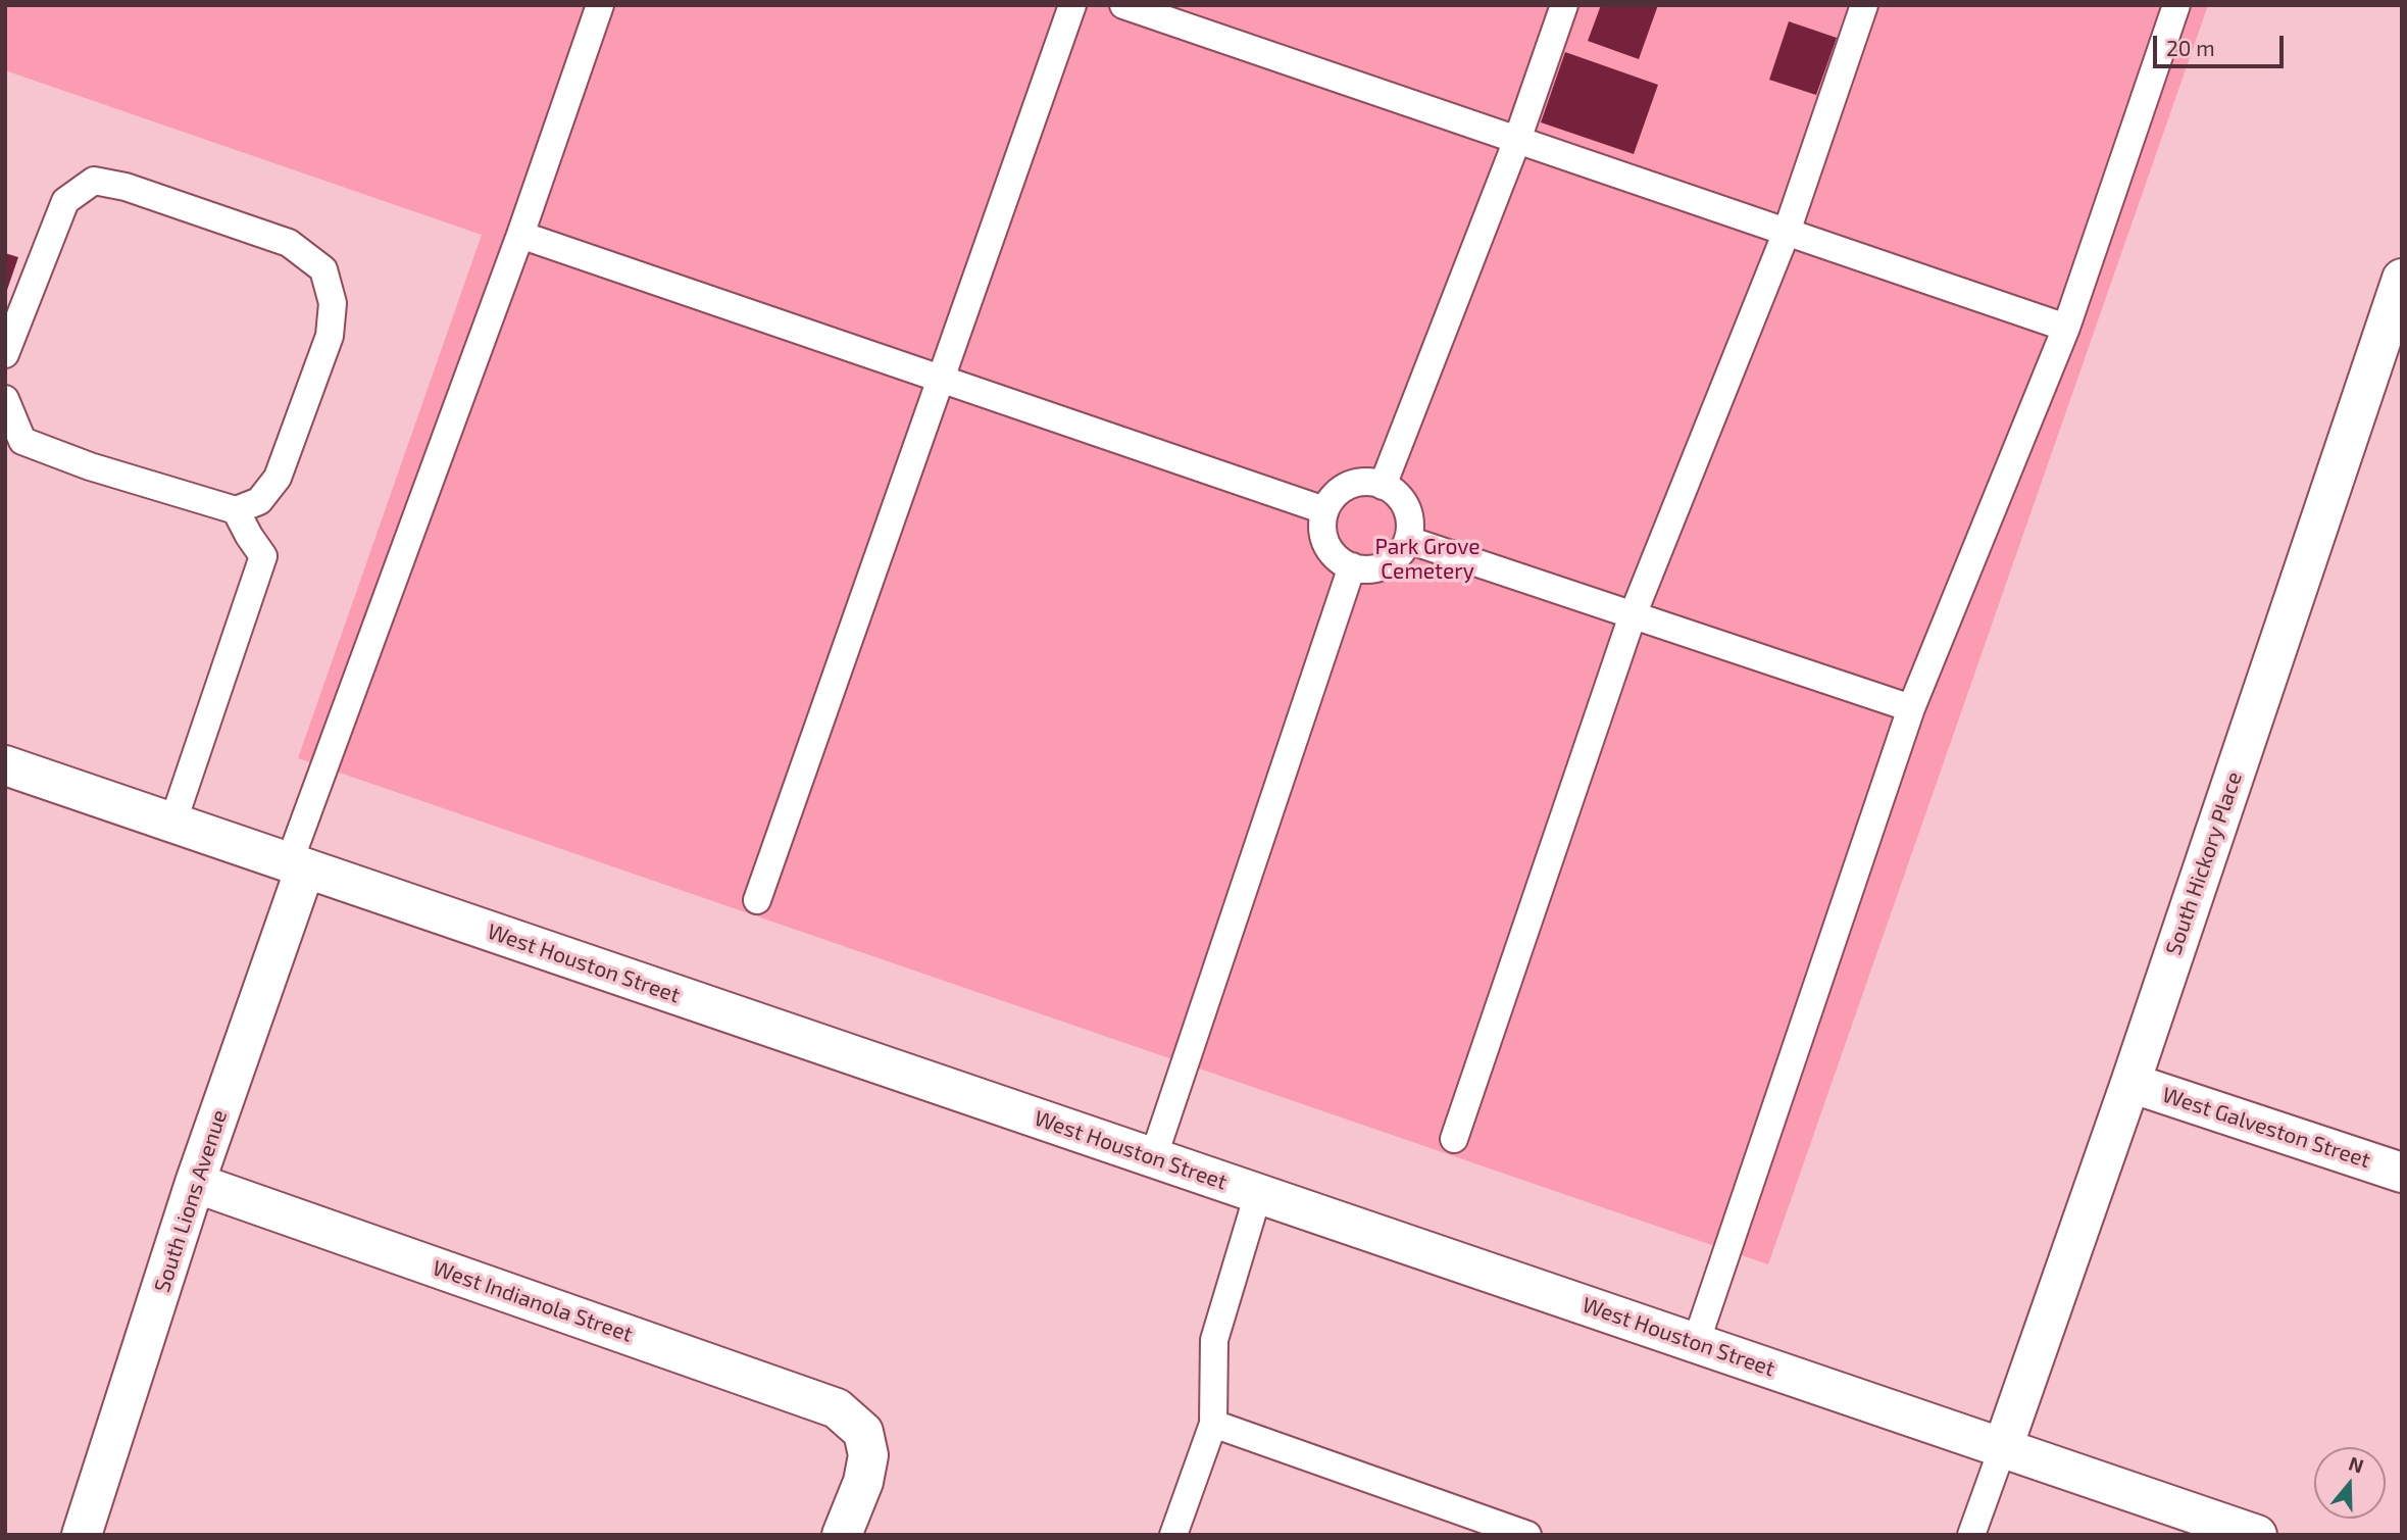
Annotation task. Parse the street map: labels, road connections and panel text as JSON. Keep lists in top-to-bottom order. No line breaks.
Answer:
{"streets":{"street":["South Hickory Place","West Houston Street","West Galveston Street","South Lions Avenue","West Indianola Street"]},"crossings":[["South Hickory Place","West Houston Street"],["South Hickory Place","West Galveston Street"],["West Houston Street","South Lions Avenue"],["South Lions Avenue","West Indianola Street"]],"parks":["Park Grove Cemetery"],"scale_bar":"20 m","north":"top"}
